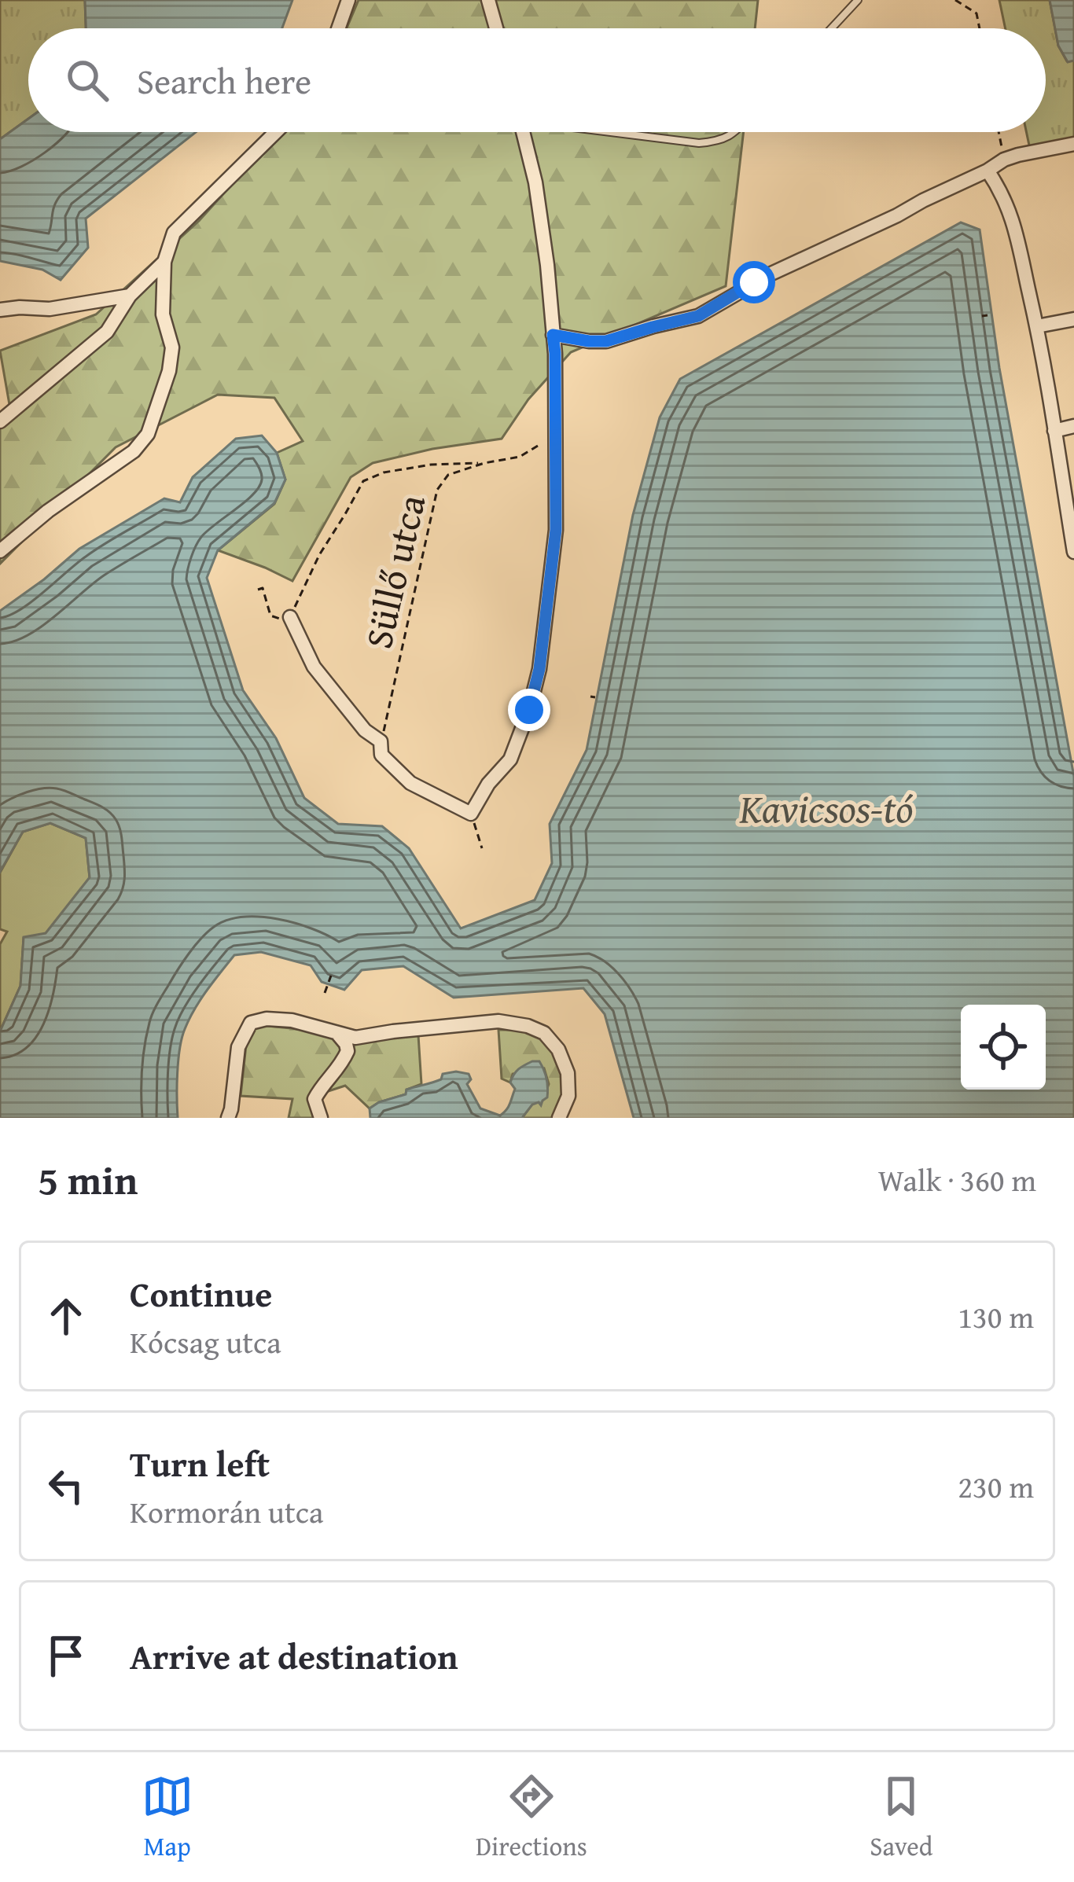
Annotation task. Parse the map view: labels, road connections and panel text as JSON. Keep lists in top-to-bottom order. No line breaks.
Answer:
{"streets":{"path":["Süllő utca"]},"water":["Kavicsos-tó"],"page":{"search":"Search here","heading":["5 min","Walk · 360 m"],"list":[["Continue","Kócsag utca","130 m"],["Turn left","Kormorán utca","230 m"],"Arrive at destination"],"nav":["Map","Directions","Saved"]}}
